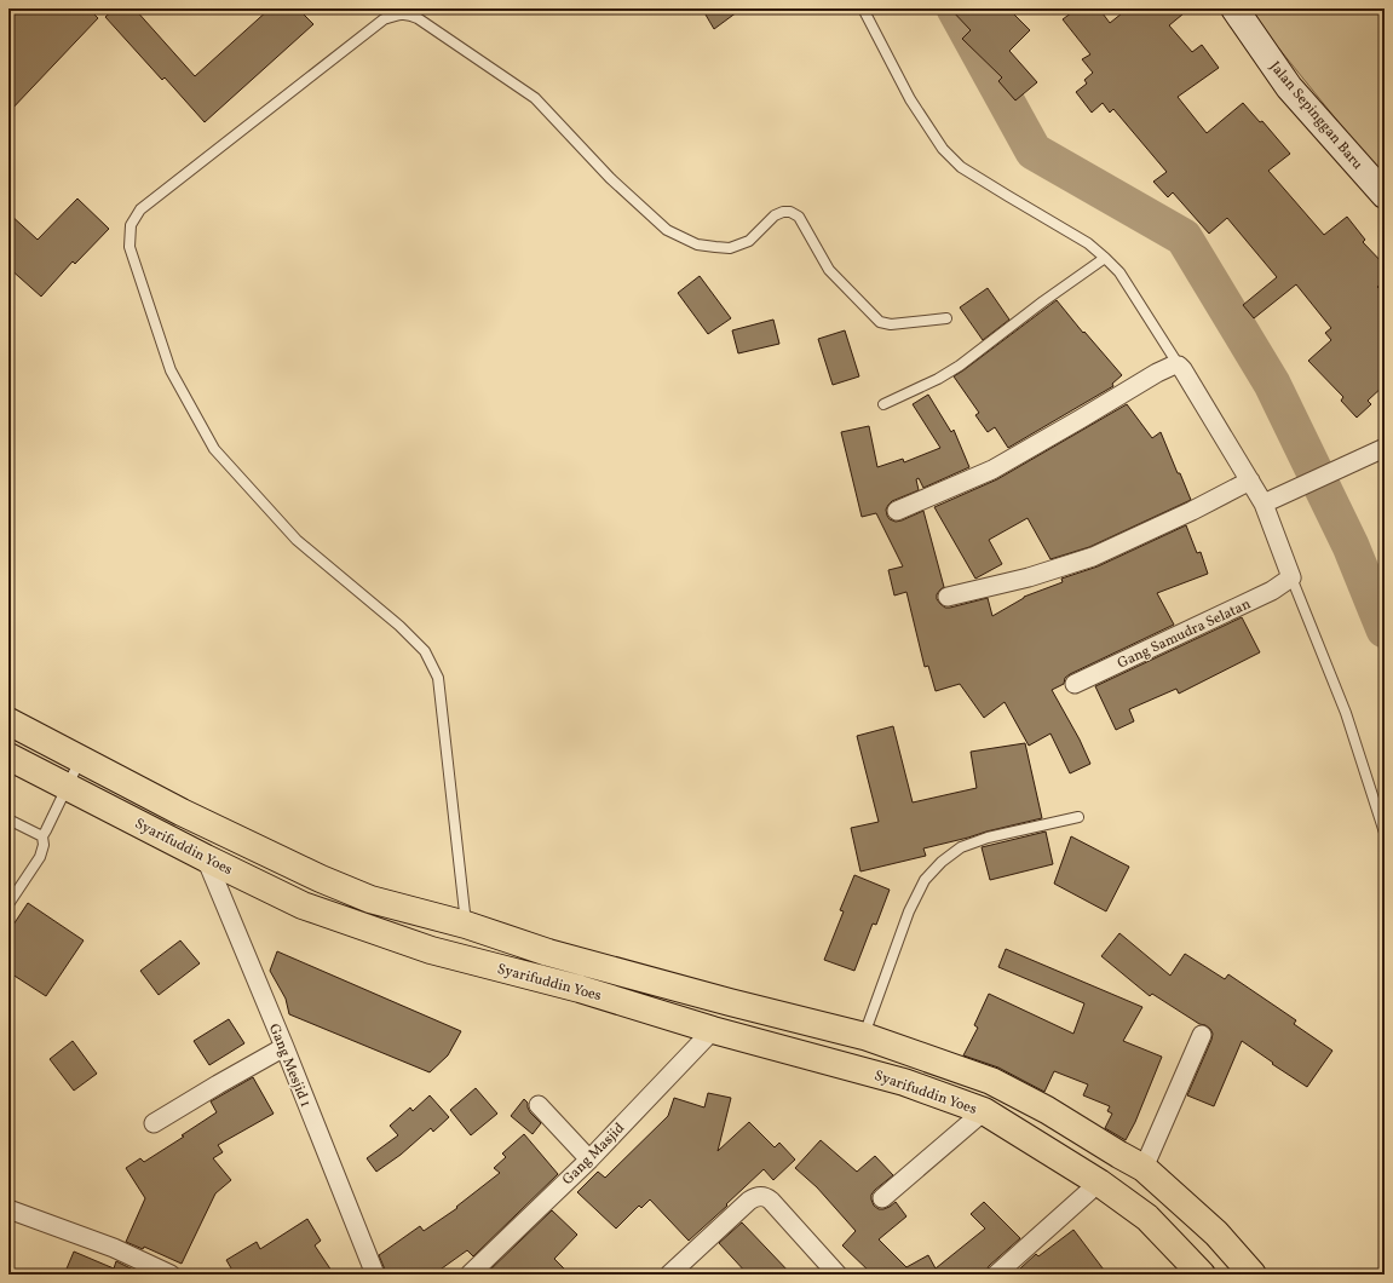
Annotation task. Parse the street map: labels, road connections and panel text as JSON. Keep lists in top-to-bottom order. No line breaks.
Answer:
{"streets":{"highway":["Syarifuddin Yoes"],"street":["Jalan Sepinggan Baru","Gang Samudra Selatan","Gang Mesjid 1","Gang Masjid"]},"crossings":[["Syarifuddin Yoes","Gang Mesjid 1"],["Syarifuddin Yoes","Gang Masjid"]]}
